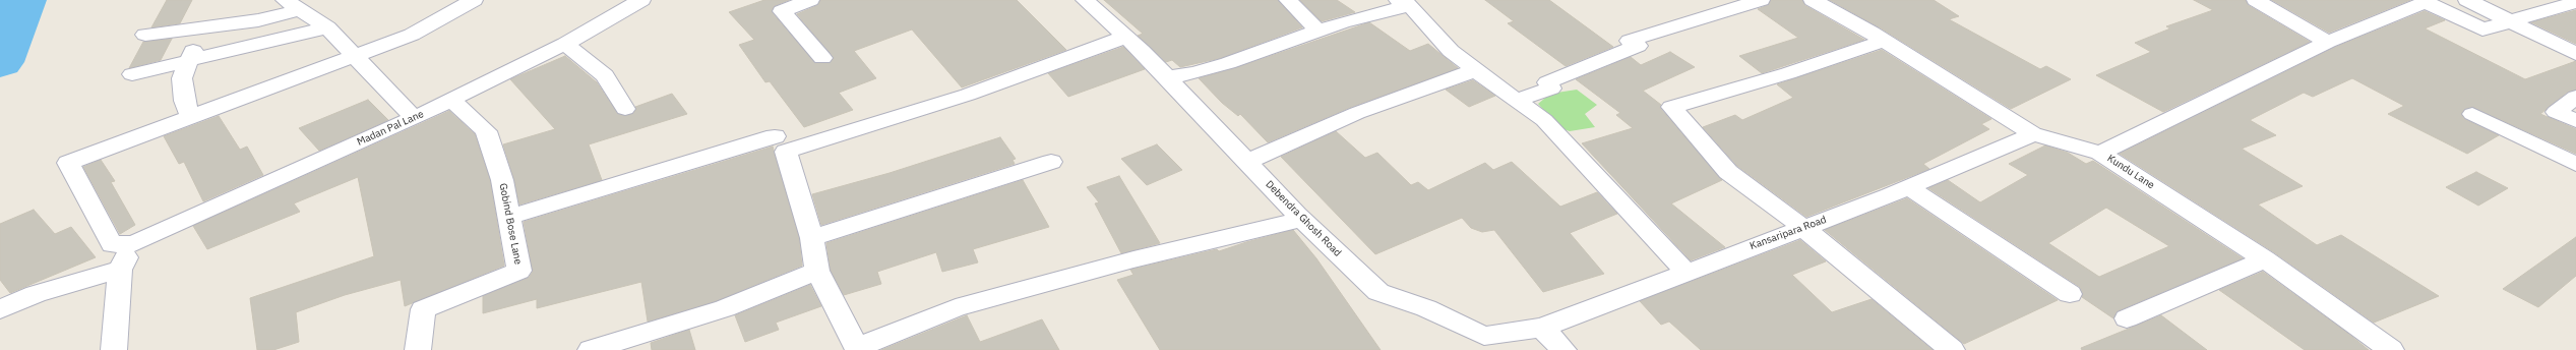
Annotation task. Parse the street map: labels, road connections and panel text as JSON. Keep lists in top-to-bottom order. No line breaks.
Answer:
{"streets":{"street":["Madan Pal Lane","Kundu Lane","Debendra Ghosh Road","Gobind Bose Lane","Kansaripara Road"]},"crossings":[["Madan Pal Lane","Gobind Bose Lane"],["Kundu Lane","Kansaripara Road"],["Debendra Ghosh Road","Kansaripara Road"]]}
